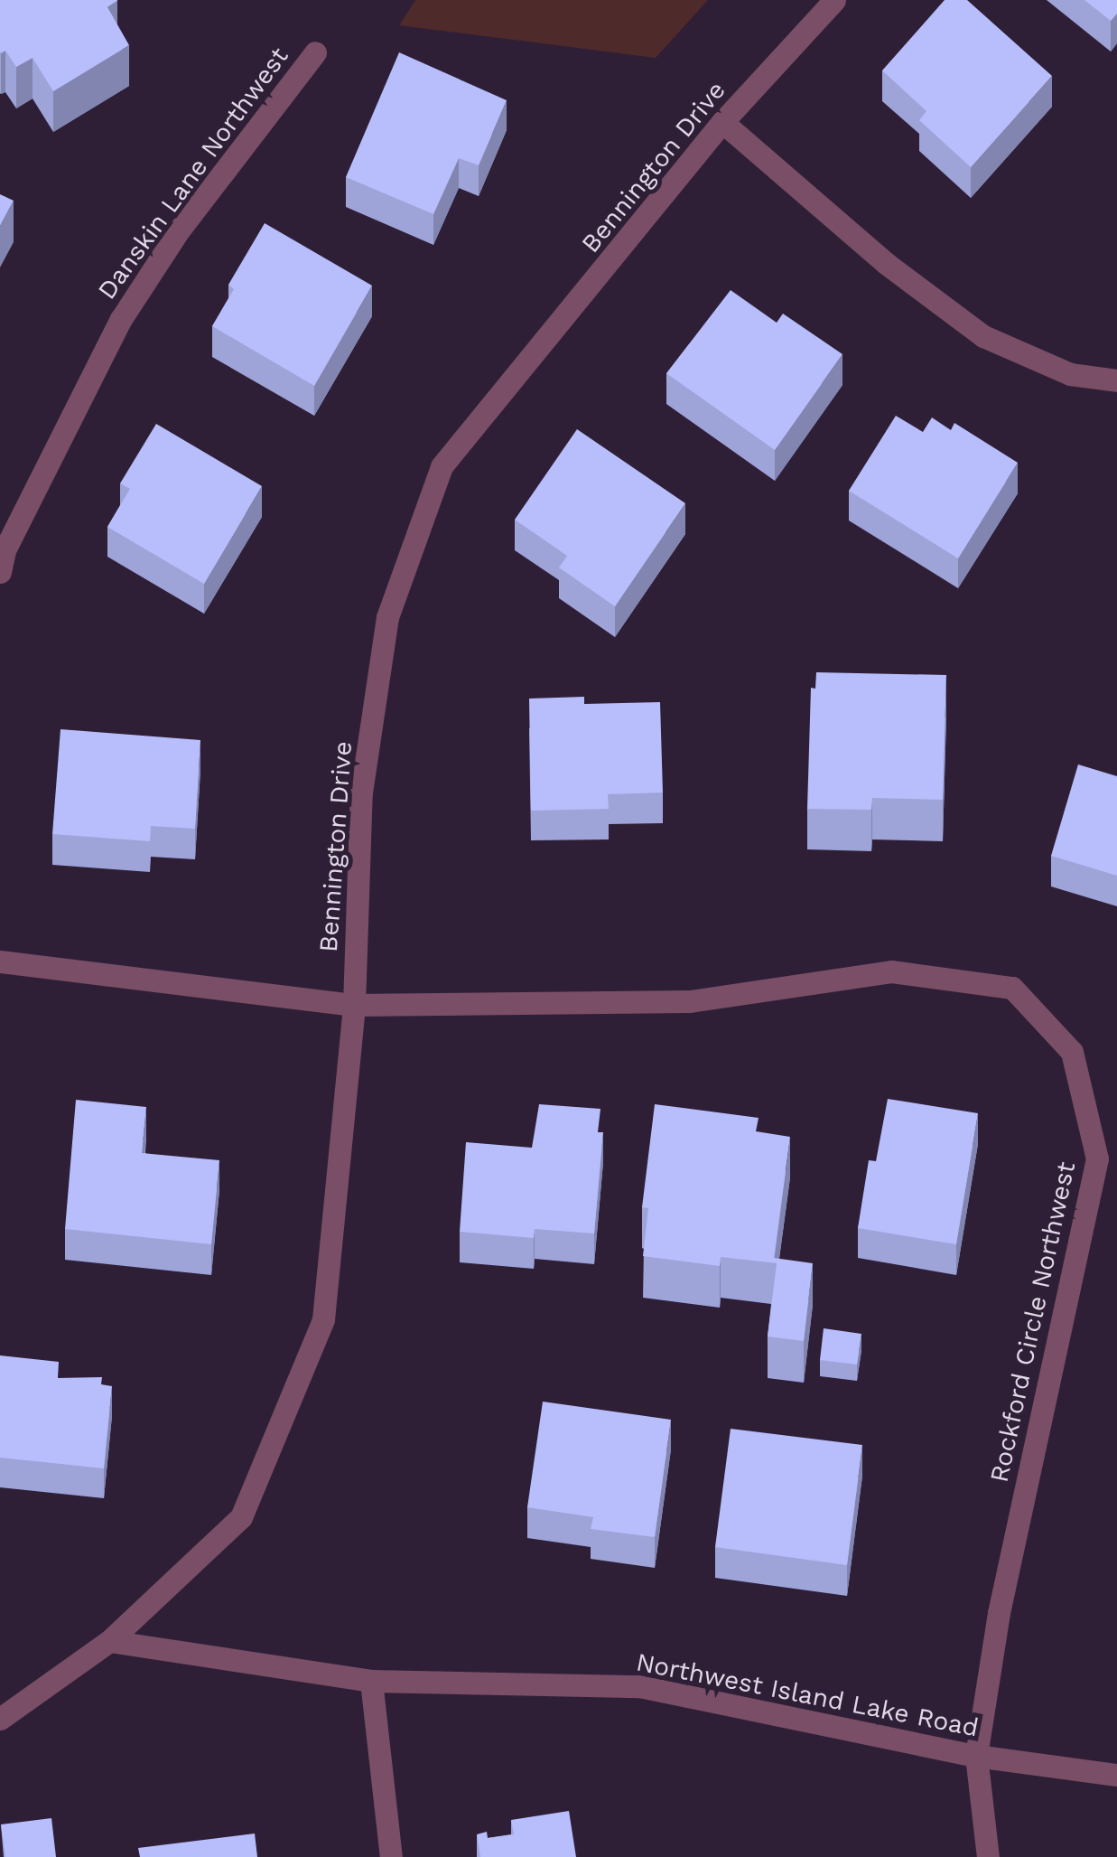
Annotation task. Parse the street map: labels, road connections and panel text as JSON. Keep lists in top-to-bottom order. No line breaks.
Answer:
{"streets":{"street":["Bennington Drive","Danskin Lane Northwest","Rockford Circle Northwest","Northwest Island Lake Road"]},"crossings":[["Bennington Drive","Rockford Circle Northwest"],["Bennington Drive","Northwest Island Lake Road"],["Rockford Circle Northwest","Northwest Island Lake Road"]]}
